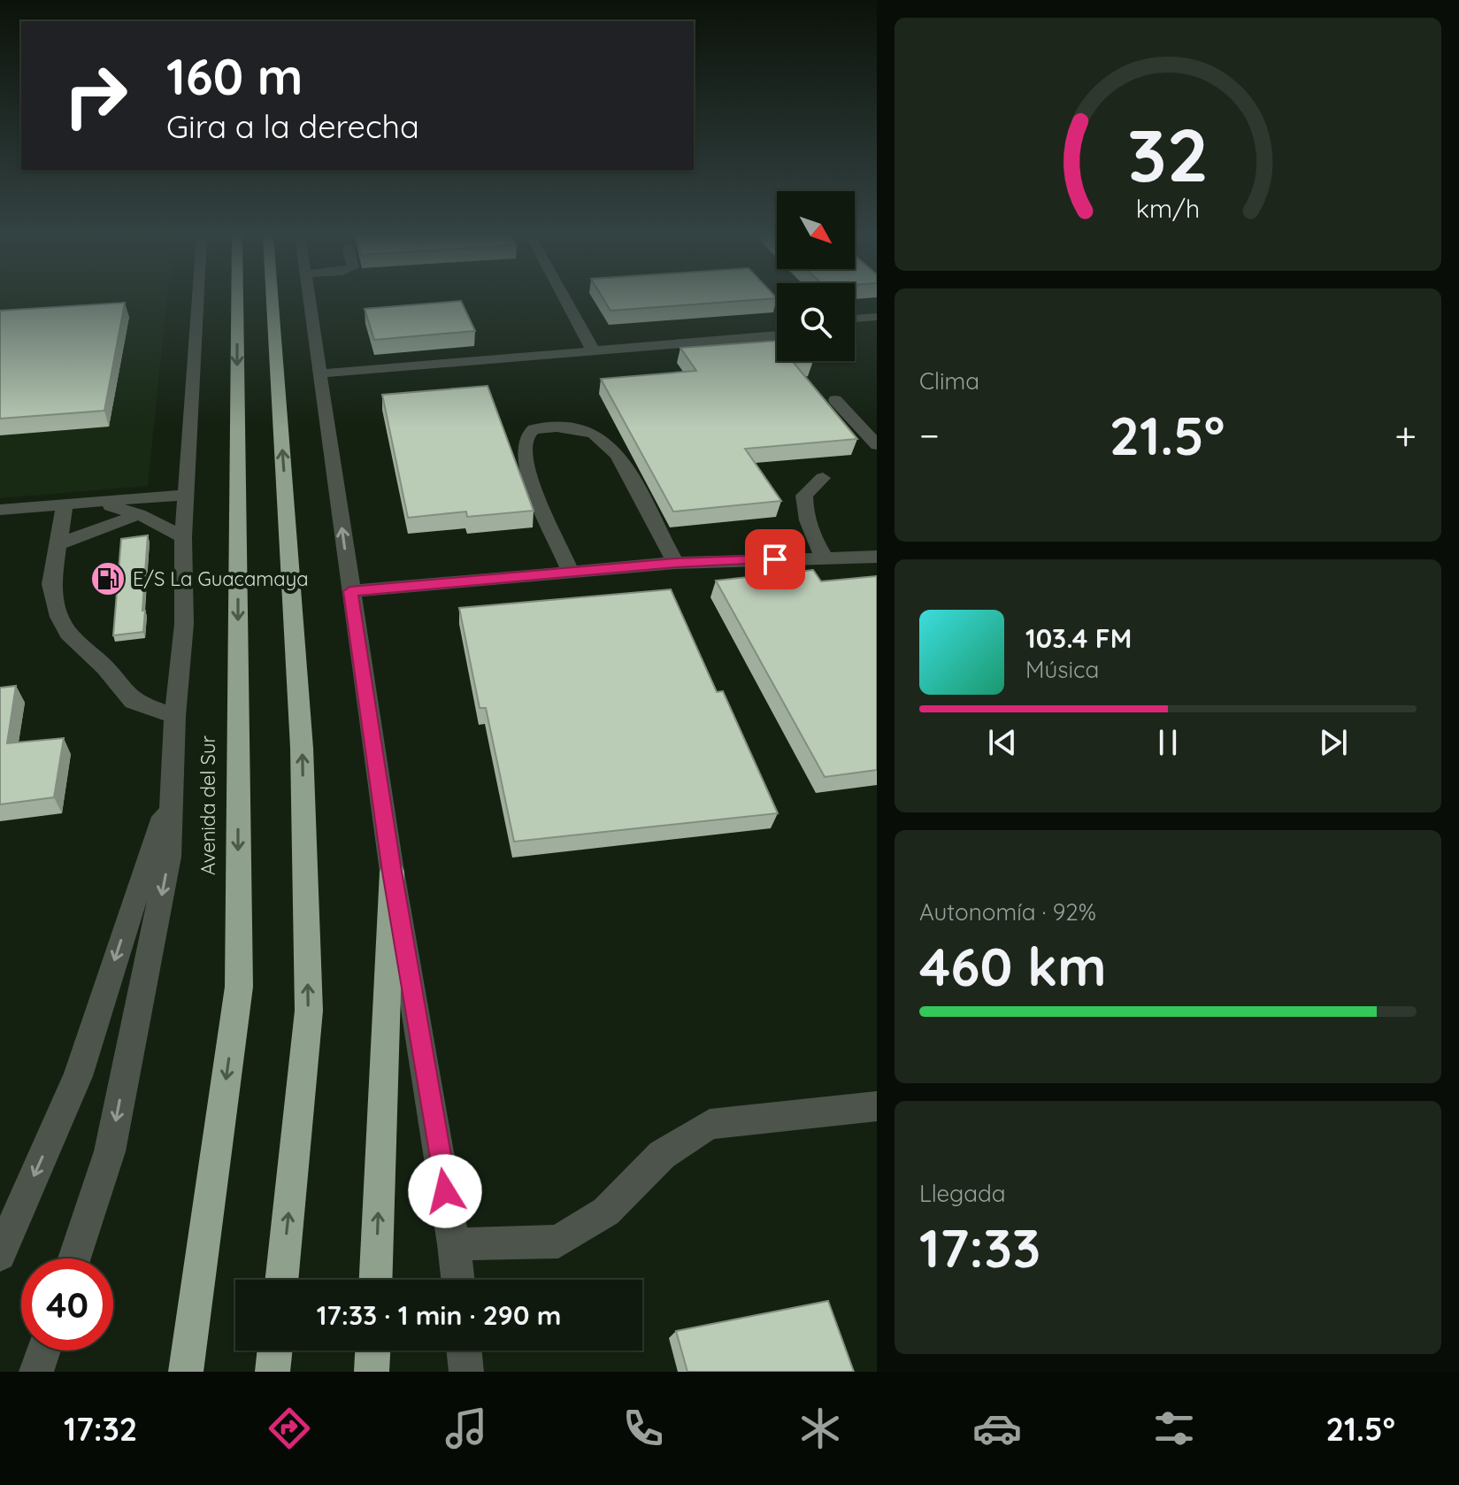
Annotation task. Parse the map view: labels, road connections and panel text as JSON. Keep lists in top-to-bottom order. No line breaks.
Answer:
{"streets":{"highway":["Avenida del Sur"]},"places":{"fuel station":["E/S La Guacamaya"]},"north":"bottom right","page":{"turn":["160 m","Gira a la derecha"],"tile":["Clima",["Autonomía · 92%","460 km"],["Llegada","17:33"]],"heat":["−","21.5°","+"],"song":["103.4 FM","Música"],"limit":"40","trip":"17:33 · 1 min · 290 m","tabs":["17:32","21.5°"],"gauge":["32","km/h"]}}
